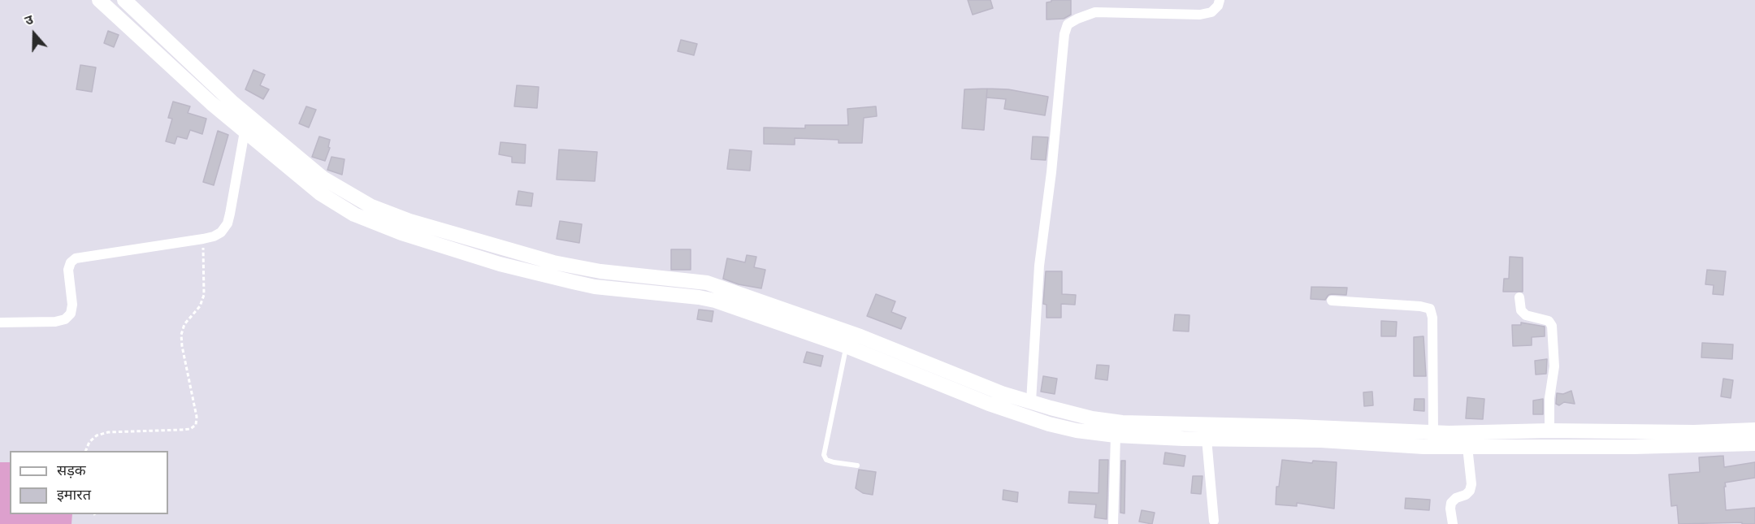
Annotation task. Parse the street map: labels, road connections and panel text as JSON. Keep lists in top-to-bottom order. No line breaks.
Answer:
{"legend":["सड़क","इमारत"],"north":"top"}
